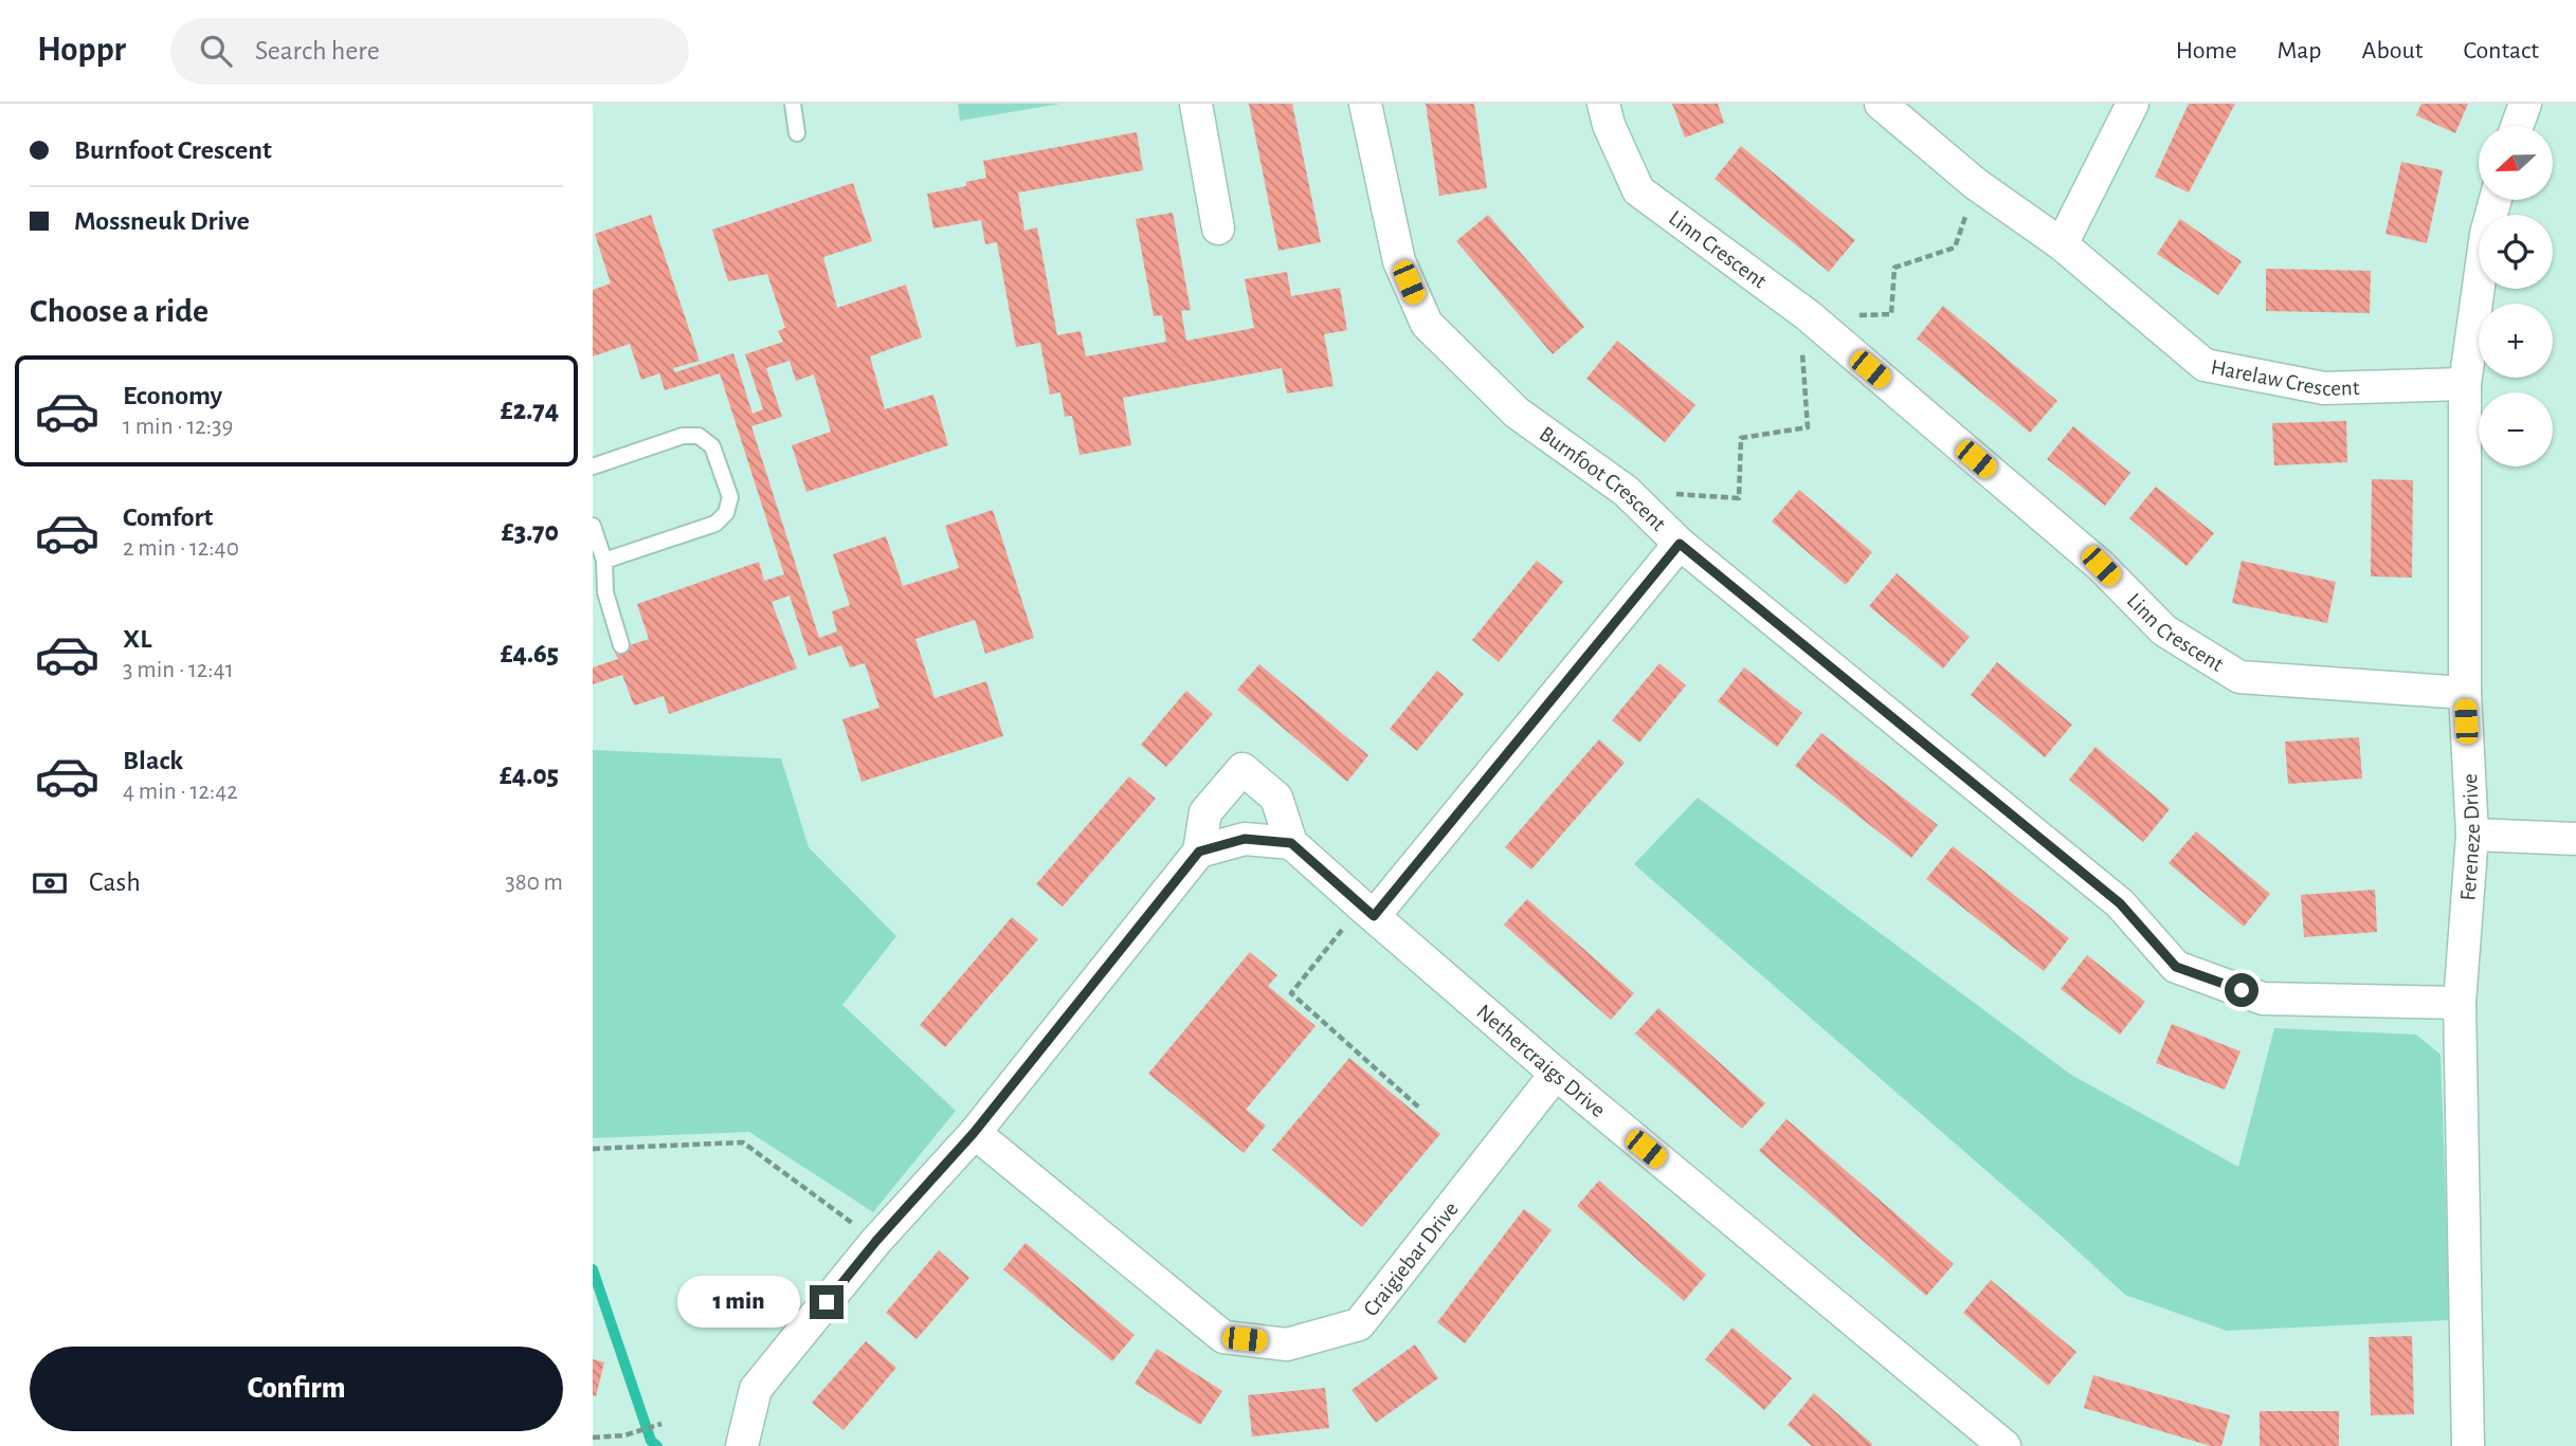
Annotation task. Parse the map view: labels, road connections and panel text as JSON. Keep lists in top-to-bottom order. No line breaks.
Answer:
{"streets":{"street":["Linn Crescent","Harelaw Crescent","Burnfoot Crescent","Fereneze Drive","Nethercraigs Drive","Craigiebar Drive"]},"crossings":[["Linn Crescent","Fereneze Drive"],["Harelaw Crescent","Fereneze Drive"],["Burnfoot Crescent","Fereneze Drive"],["Nethercraigs Drive","Craigiebar Drive"]],"north":"left","page":{"header":"Hoppr","search":"Search here","nav":["Home","Map","About","Contact"],"banner":["Burnfoot Crescent","Mossneuk Drive"],"map_buttons":["+","−"],"heading":"Choose a ride","list":[{"name":"Economy","note":"1 min · 12:39","value":"£2.74"},{"name":"Comfort","note":"2 min · 12:40","value":"£3.70"},{"name":"XL","note":"3 min · 12:41","value":"£4.65"},{"name":"Black","note":"4 min · 12:42","value":"£4.05"}],"pay":["Cash","380 m"],"bubble":"1 min","buttons":"Confirm"}}
